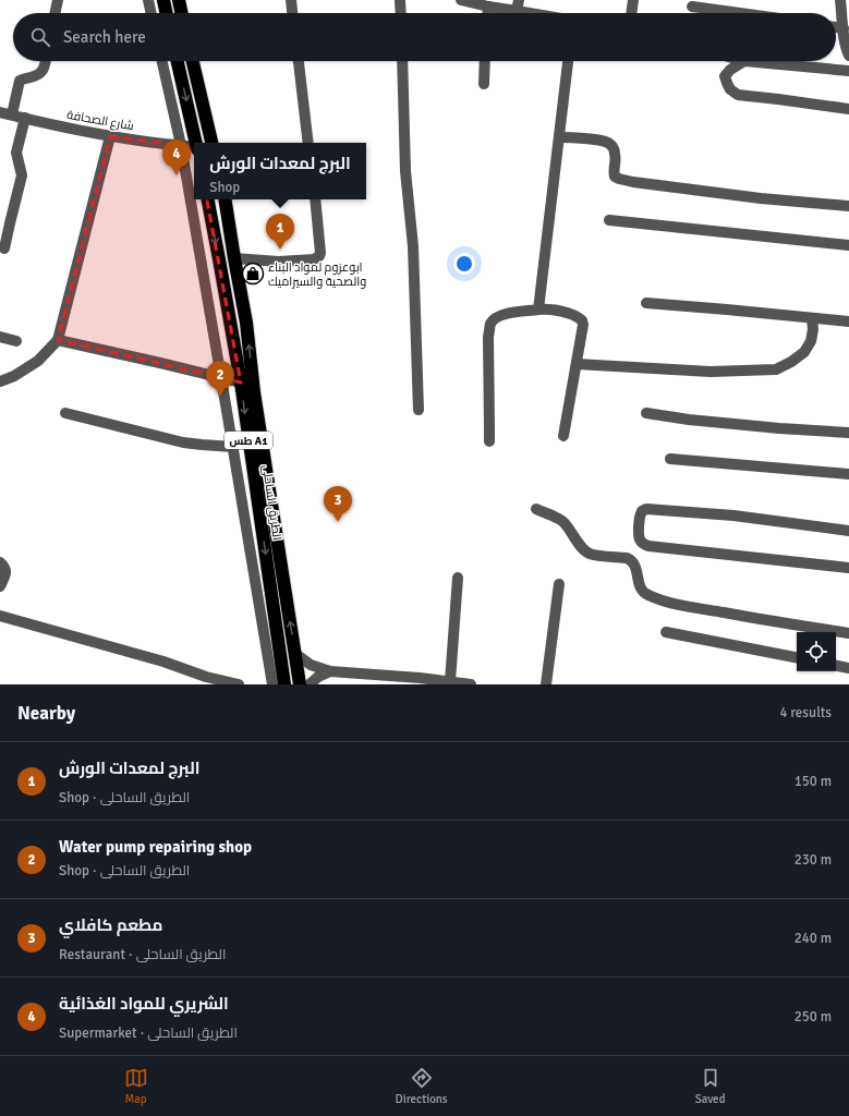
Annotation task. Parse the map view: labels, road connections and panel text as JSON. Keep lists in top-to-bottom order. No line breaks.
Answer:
{"streets":{"highway":["طس A1","الطريق الساحلى"],"street":["شارع الصحافة"]},"places":{"shop":["ابوعزوم لمواد البناء والصحية والسيراميك"]},"page":{"search":"Search here","pins":["4","1","2","3"],"popup":["البرج لمعدات الورش","Shop"],"heading":["Nearby","4 results"],"list":[{"mark":"1","name":"البرج لمعدات الورش","note":"Shop · الطريق الساحلى","value":"150 m"},{"mark":"2","name":"Water pump repairing shop","note":"Shop · الطريق الساحلى","value":"230 m"},{"mark":"3","name":"مطعم كافلاي","note":"Restaurant · الطريق الساحلى","value":"240 m"},{"mark":"4","name":"الشريري للمواد الغذائية","note":"Supermarket · الطريق الساحلى","value":"250 m"}],"nav":["Map","Directions","Saved"]}}
